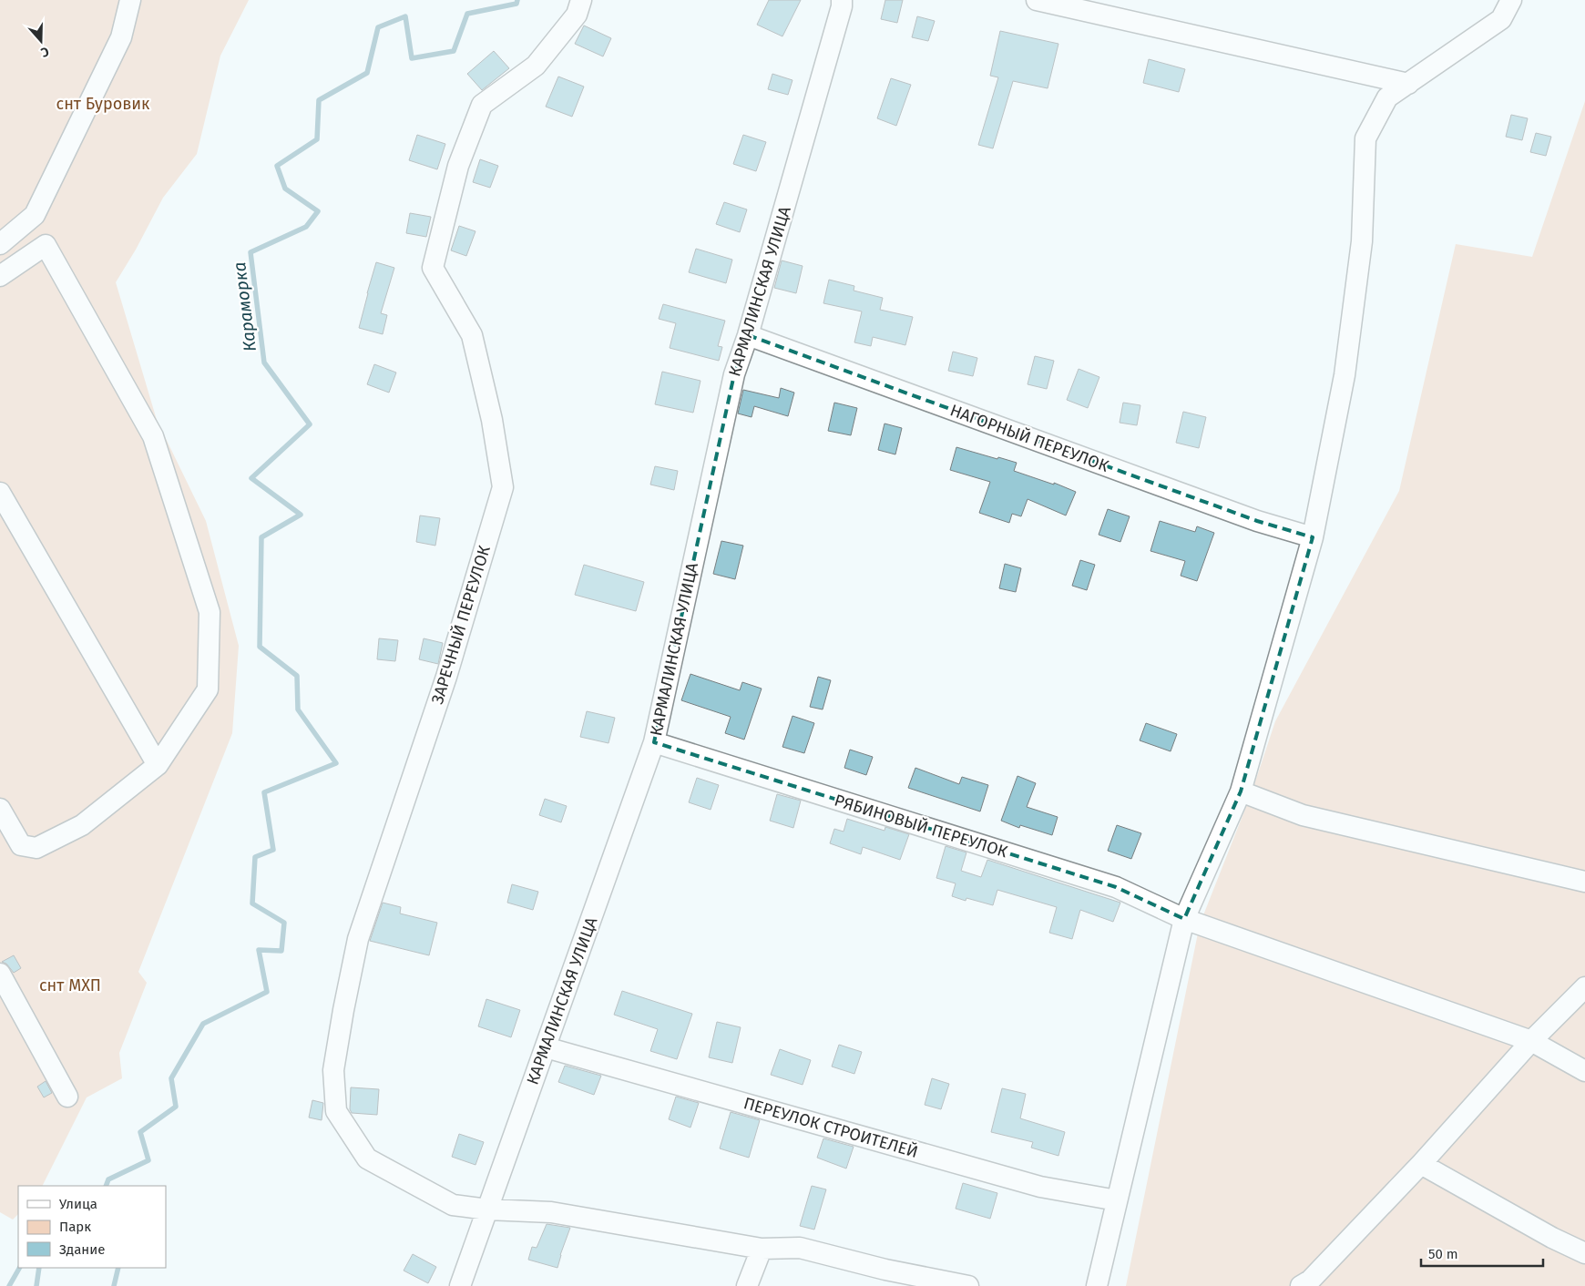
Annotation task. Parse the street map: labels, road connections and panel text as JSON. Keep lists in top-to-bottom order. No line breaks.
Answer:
{"streets":{"street":["КАРМАЛИНСКАЯ УЛИЦА","НАГОРНЫЙ ПЕРЕУЛОК","ЗАРЕЧНЫЙ ПЕРЕУЛОК","РЯБИНОВЫЙ ПЕРЕУЛОК","ПЕРЕУЛОК СТРОИТЕЛЕЙ"]},"crossings":[["КАРМАЛИНСКАЯ УЛИЦА","НАГОРНЫЙ ПЕРЕУЛОК"],["КАРМАЛИНСКАЯ УЛИЦА","ЗАРЕЧНЫЙ ПЕРЕУЛОК"],["КАРМАЛИНСКАЯ УЛИЦА","РЯБИНОВЫЙ ПЕРЕУЛОК"],["КАРМАЛИНСКАЯ УЛИЦА","ПЕРЕУЛОК СТРОИТЕЛЕЙ"]],"water":["Караморка"],"parks":["снт Буровик","снт МХП"],"legend":["Улица","Парк","Здание"],"scale_bar":"50 m","north":"bottom"}
